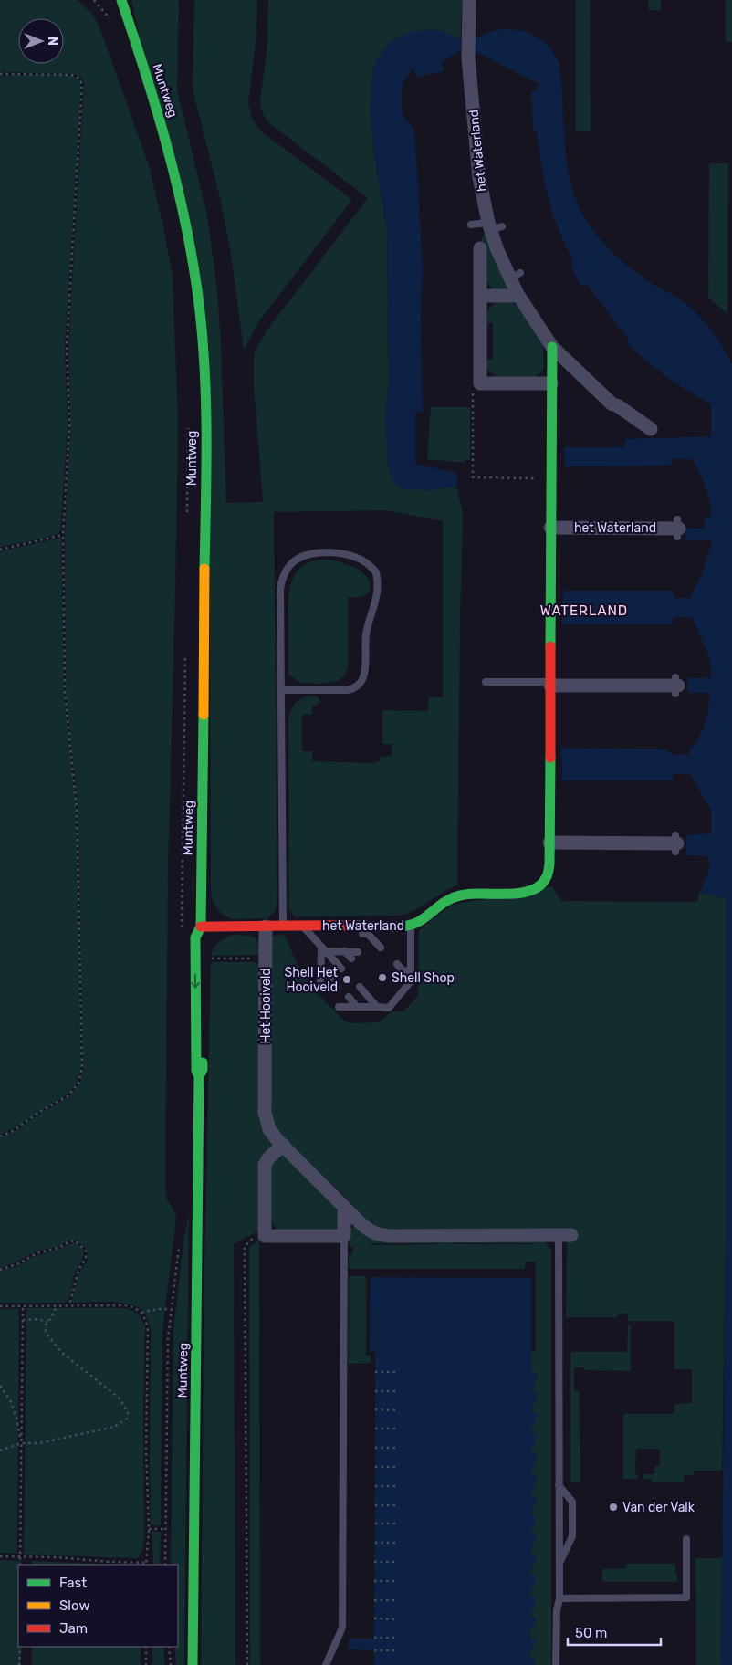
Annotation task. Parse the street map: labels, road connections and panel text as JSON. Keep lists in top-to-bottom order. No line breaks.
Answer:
{"streets":{"main road":["Muntweg","het Waterland"],"street":["Het Hooiveld"]},"crossings":[["het Waterland","Het Hooiveld"]],"districts":["WATERLAND"],"places":["Shell Shop","Shell Het Hooiveld","Van der Valk"],"legend":["Fast","Slow","Jam"],"scale_bar":"50 m","north":"right"}
